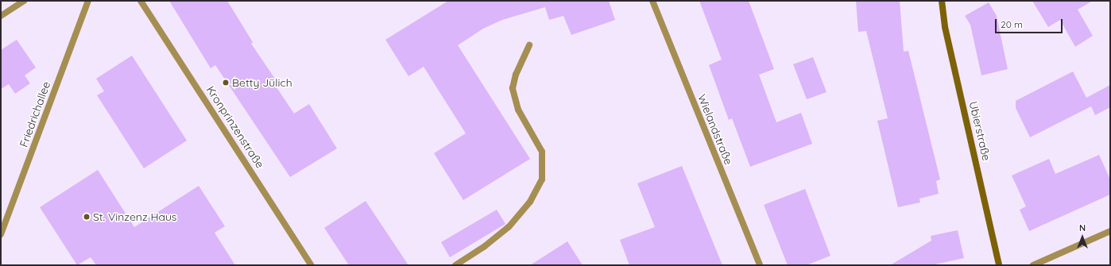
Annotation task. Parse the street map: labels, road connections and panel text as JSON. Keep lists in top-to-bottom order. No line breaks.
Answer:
{"streets":{"main road":["Ubierstraße"],"street":["Friedrichallee","Kronprinzenstraße","Wielandstraße"]},"places":["Betty Jülich","St. Vinzenz Haus"],"scale_bar":"20 m","north":"top"}
